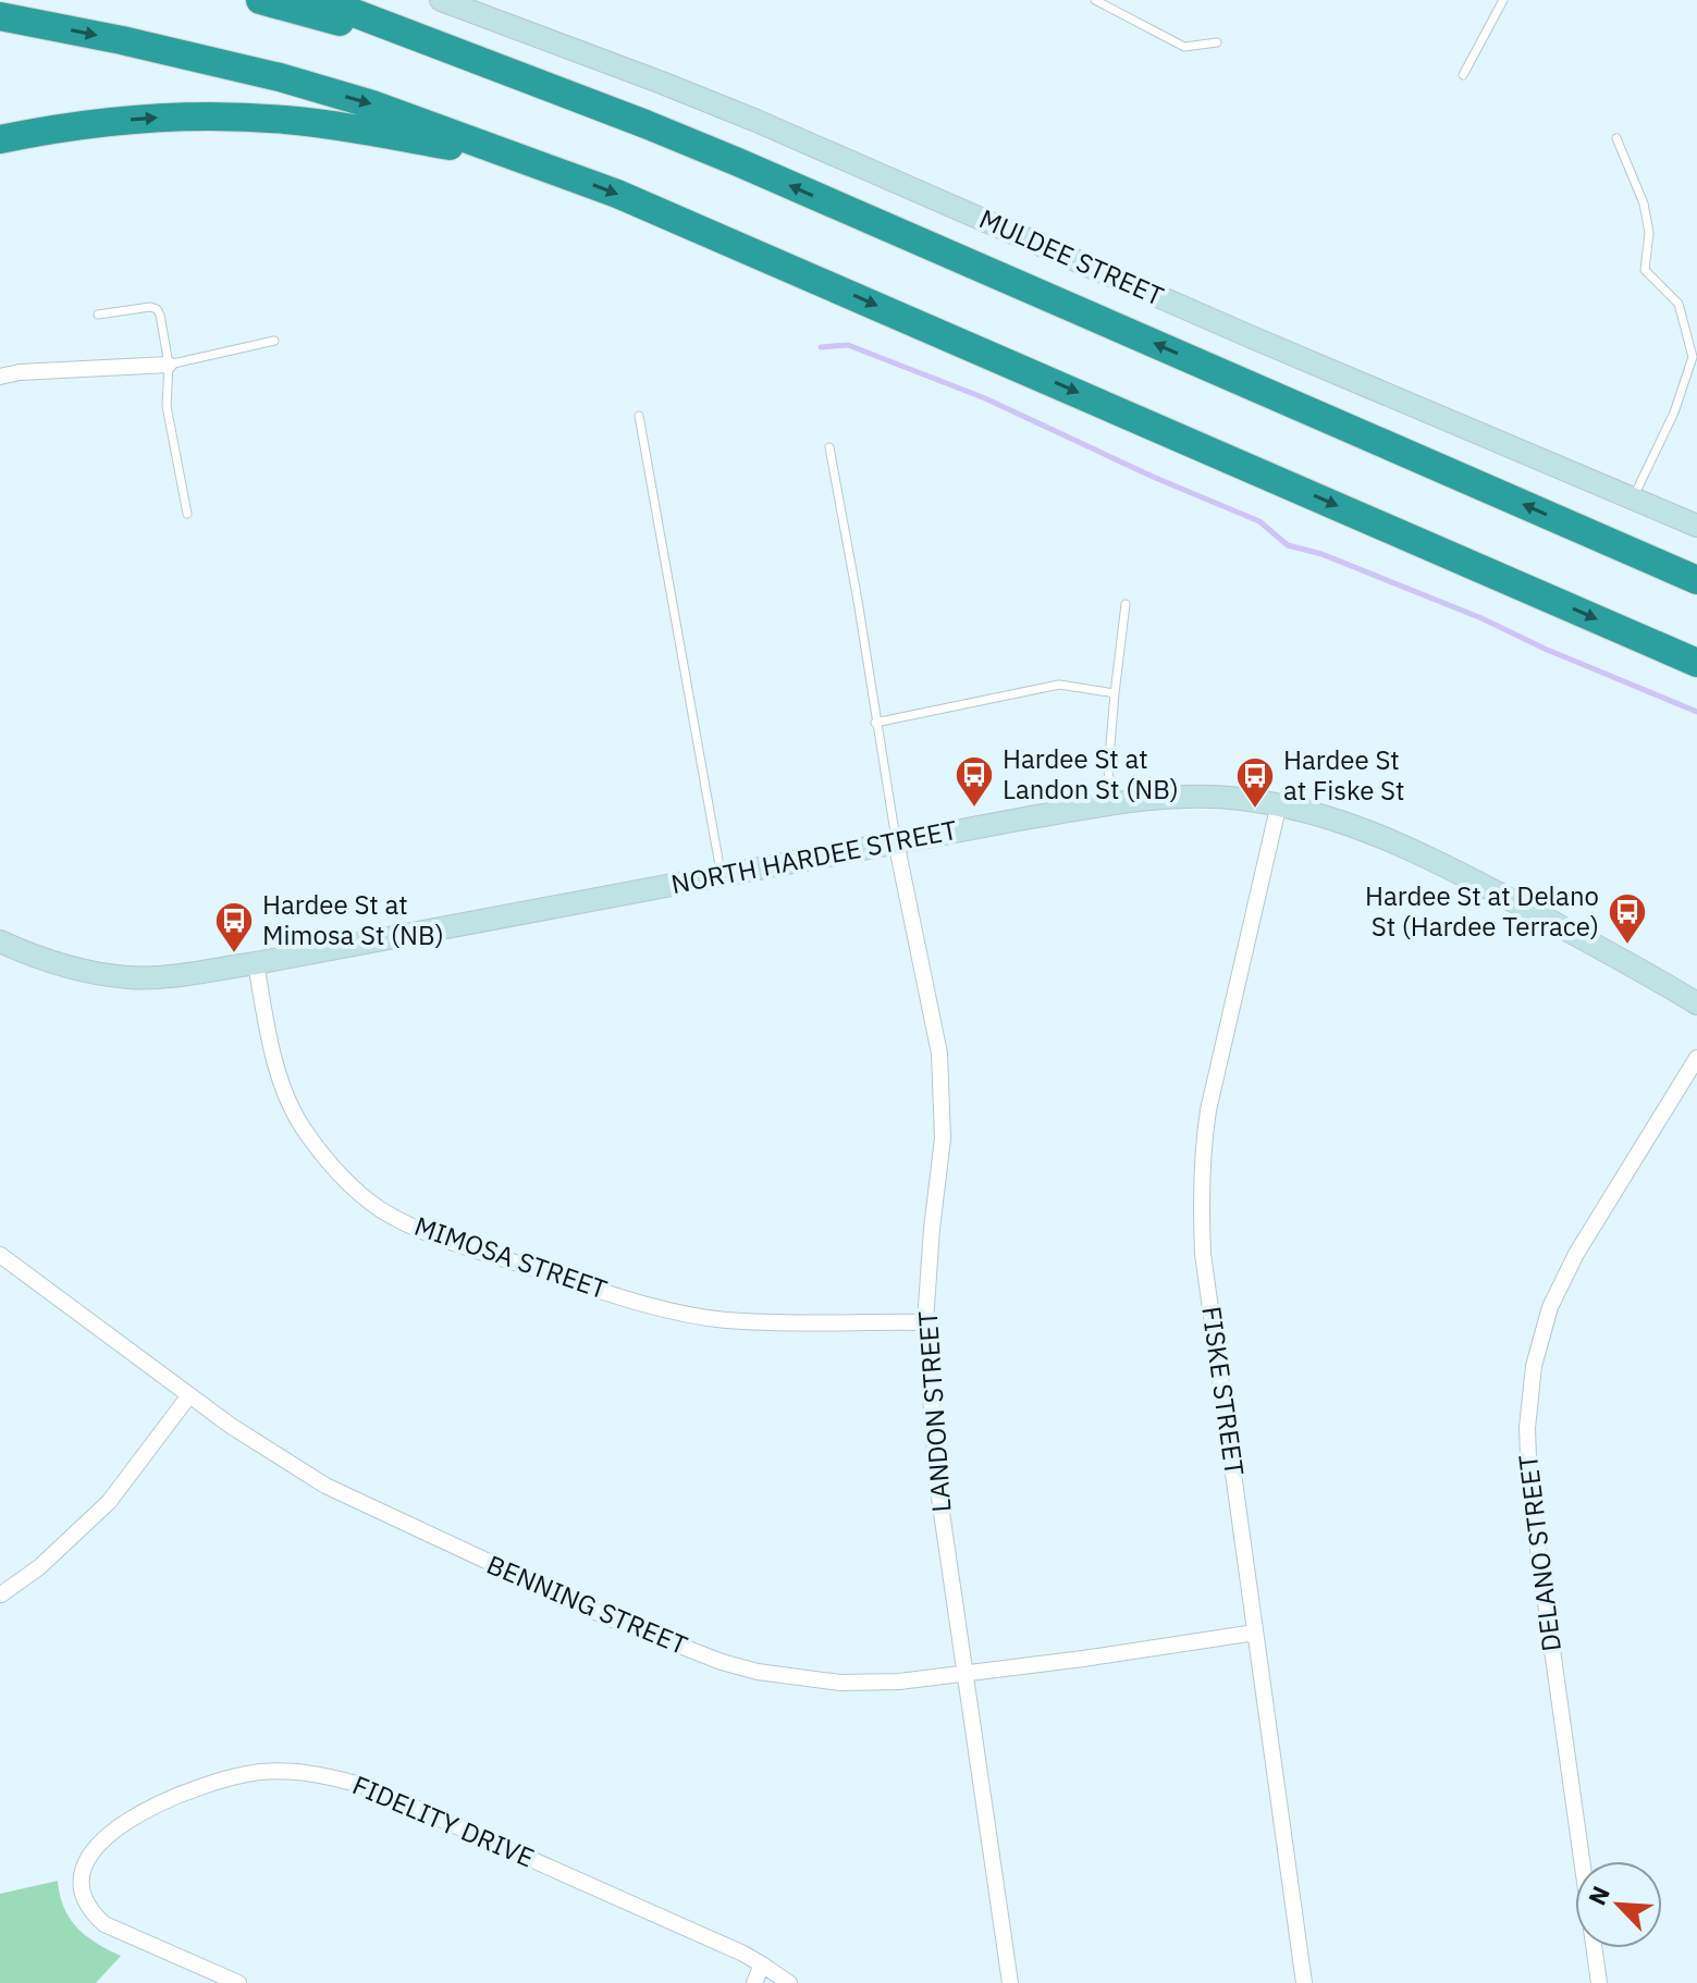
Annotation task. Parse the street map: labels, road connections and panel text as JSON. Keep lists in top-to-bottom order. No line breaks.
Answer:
{"streets":{"street":["MULDEE STREET","NORTH HARDEE STREET","MIMOSA STREET","FISKE STREET","LANDON STREET","DELANO STREET","BENNING STREET","FIDELITY DRIVE"]},"crossings":[["NORTH HARDEE STREET","MIMOSA STREET"],["NORTH HARDEE STREET","FISKE STREET"],["NORTH HARDEE STREET","LANDON STREET"],["MIMOSA STREET","LANDON STREET"],["FISKE STREET","BENNING STREET"],["LANDON STREET","BENNING STREET"]],"places":{"bus stop":["Hardee St at Landon St (NB)","Hardee St at Fiske St","Hardee St at Delano St (Hardee Terrace)","Hardee St at Mimosa St (NB)"]},"north":"top left"}
